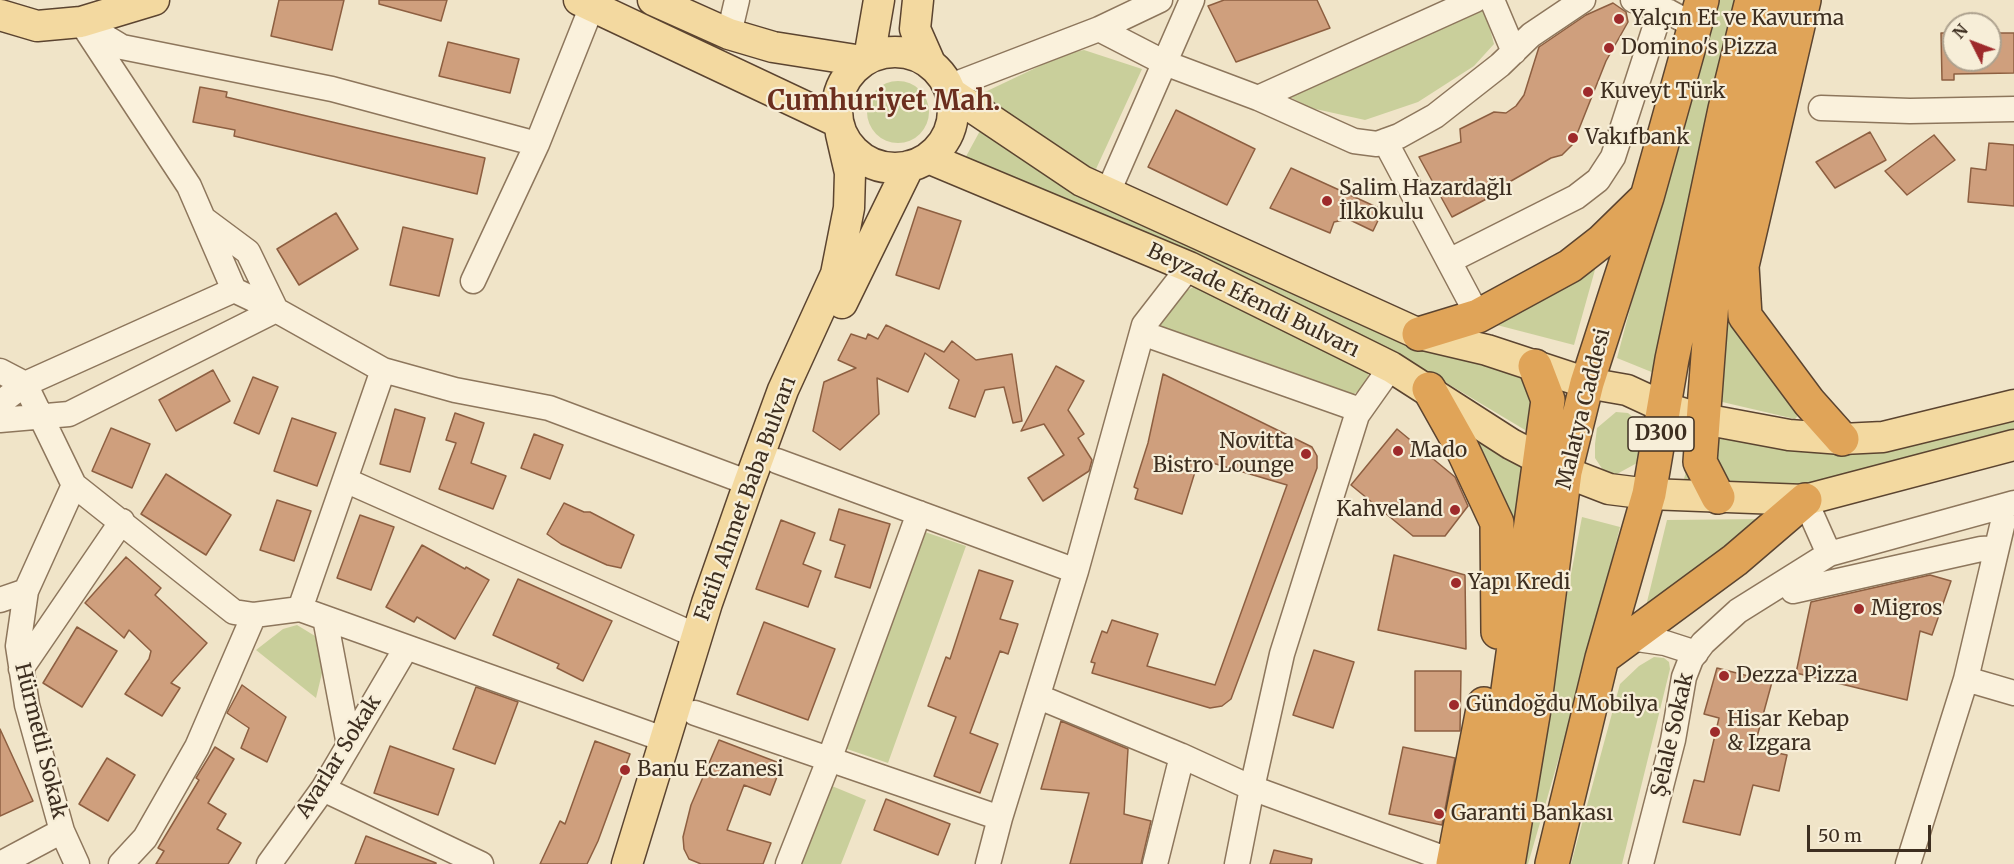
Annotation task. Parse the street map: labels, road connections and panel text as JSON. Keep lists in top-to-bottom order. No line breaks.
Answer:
{"streets":{"highway":["Malatya Caddesi","D300"],"main road":["Beyzade Efendi Bulvarı","Fatih Ahmet Baba Bulvarı"],"street":["Şelale Sokak","Hürmetli Sokak","Avarlar Sokak"]},"crossings":[["Beyzade Efendi Bulvarı","Malatya Caddesi"],["Beyzade Efendi Bulvarı","D300"],["Beyzade Efendi Bulvarı","Fatih Ahmet Baba Bulvarı"]],"districts":["Cumhuriyet Mah."],"places":["Yalçın Et ve Kavurma","Domino's Pizza","Kuveyt Türk","Vakıfbank","Salim Hazardağlı İlkokulu","Mado","Novitta Bistro Lounge","Kahveland","Yapı Kredi","Migros","Dezza Pizza","Gündoğdu Mobilya","Hisar Kebap & Izgara","Banu Eczanesi","Garanti Bankası"],"scale_bar":"50 m","north":"top left"}
